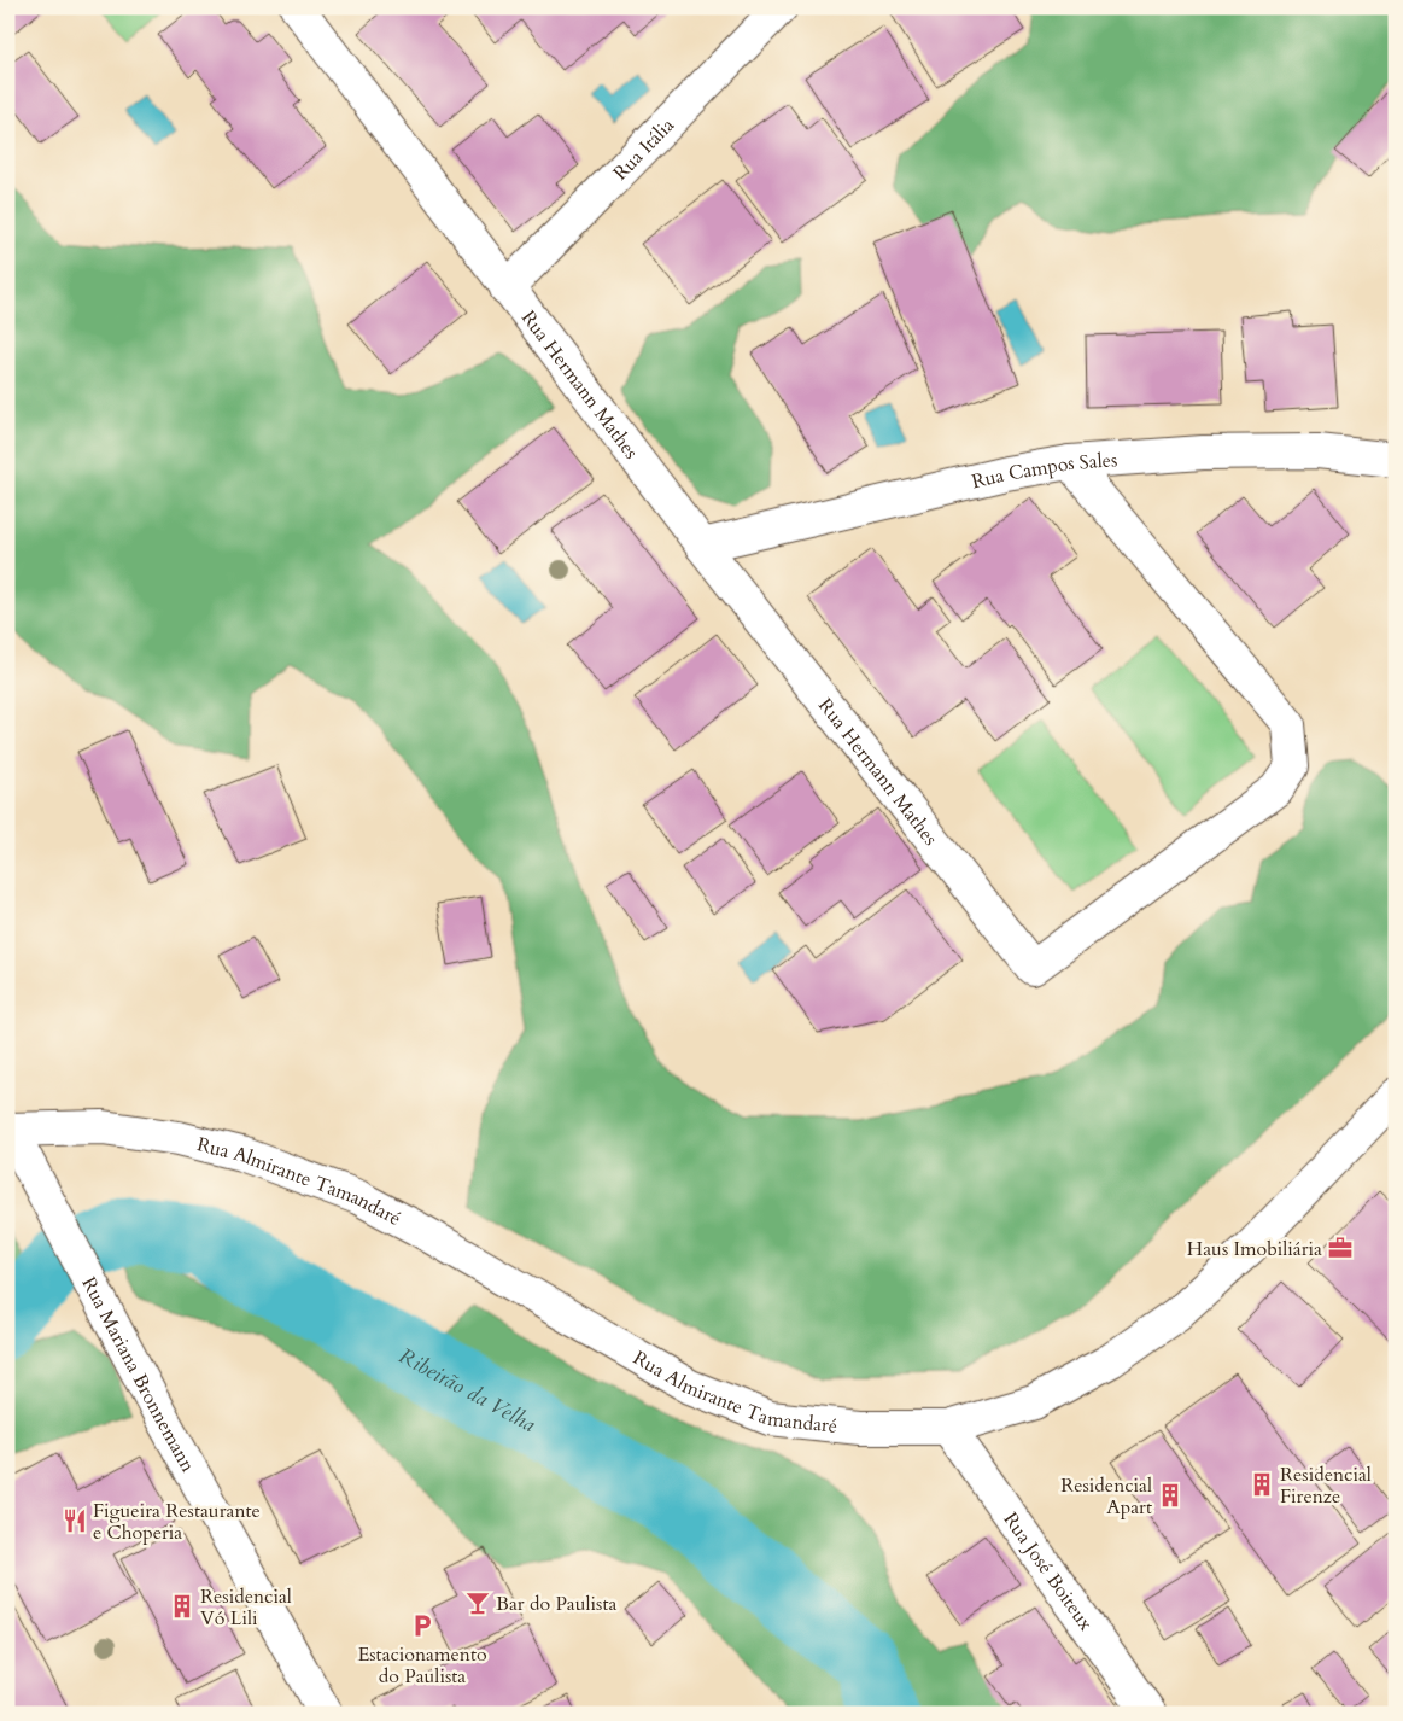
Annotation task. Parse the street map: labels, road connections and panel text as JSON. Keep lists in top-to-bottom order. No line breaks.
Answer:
{"streets":{"street":["Rua Itália","Rua Hermann Mathes","Rua Campos Sales","Rua Almirante Tamandaré","Rua Mariana Bronnemann","Rua José Boiteux"]},"crossings":[["Rua Itália","Rua Hermann Mathes"],["Rua Hermann Mathes","Rua Campos Sales"],["Rua Almirante Tamandaré","Rua Mariana Bronnemann"],["Rua Almirante Tamandaré","Rua José Boiteux"]],"water":["Ribeirão da Velha"],"places":{"office":["Haus Imobiliária"],"building":["Residencial Firenze","Residencial Apart","Residencial Vó Lili"],"restaurant":["Figueira Restaurante e Choperia"],"bar":["Bar do Paulista"],"parking":["Estacionamento do Paulista"]}}
